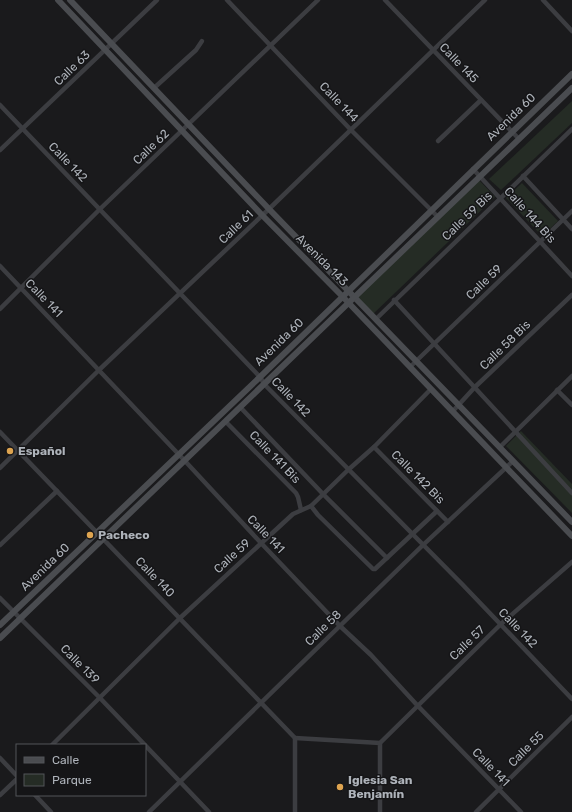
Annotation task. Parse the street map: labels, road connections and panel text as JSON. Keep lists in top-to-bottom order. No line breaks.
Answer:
{"streets":{"main road":["Avenida 60","Avenida 143"],"street":["Calle 145","Calle 63","Calle 144","Calle 62","Calle 142","Calle 144 Bis","Calle 59 Bis","Calle 61","Calle 59","Calle 141","Calle 58 Bis","Calle 141 Bis","Calle 142 Bis","Calle 140","Calle 58","Calle 57","Calle 139","Calle 55"]},"crossings":[["Calle 145","Avenida 60"],["Calle 145","Calle 61"],["Calle 63","Calle 142"],["Calle 63","Avenida 143"],["Calle 144","Avenida 60"],["Calle 144","Calle 62"],["Calle 144","Calle 61"],["Avenida 60","Calle 142"],["Avenida 60","Calle 144 Bis"],["Avenida 60","Avenida 143"],["Avenida 60","Calle 141"],["Avenida 60","Calle 141 Bis"],["Avenida 60","Calle 140"],["Avenida 60","Calle 139"],["Calle 62","Calle 142"],["Calle 62","Avenida 143"],["Calle 62","Calle 141"],["Calle 142","Calle 61"],["Calle 142","Calle 59"],["Calle 142","Calle 58"],["Calle 142","Calle 57"],["Calle 144 Bis","Calle 59 Bis"],["Calle 144 Bis","Calle 59"],["Calle 59 Bis","Avenida 143"],["Calle 61","Avenida 143"],["Calle 61","Calle 141"],["Calle 61","Calle 140"],["Avenida 143","Calle 59"],["Avenida 143","Calle 58 Bis"],["Avenida 143","Calle 58"],["Calle 59","Calle 141"],["Calle 59","Calle 141 Bis"],["Calle 59","Calle 142 Bis"],["Calle 59","Calle 140"],["Calle 59","Calle 139"],["Calle 141","Calle 58"],["Calle 141","Calle 57"],["Calle 141","Calle 55"],["Calle 142 Bis","Calle 58"],["Calle 140","Calle 58"],["Calle 58","Calle 139"]],"places":["Español","Pacheco","Iglesia San Benjamín"],"legend":["Calle","Parque"]}
